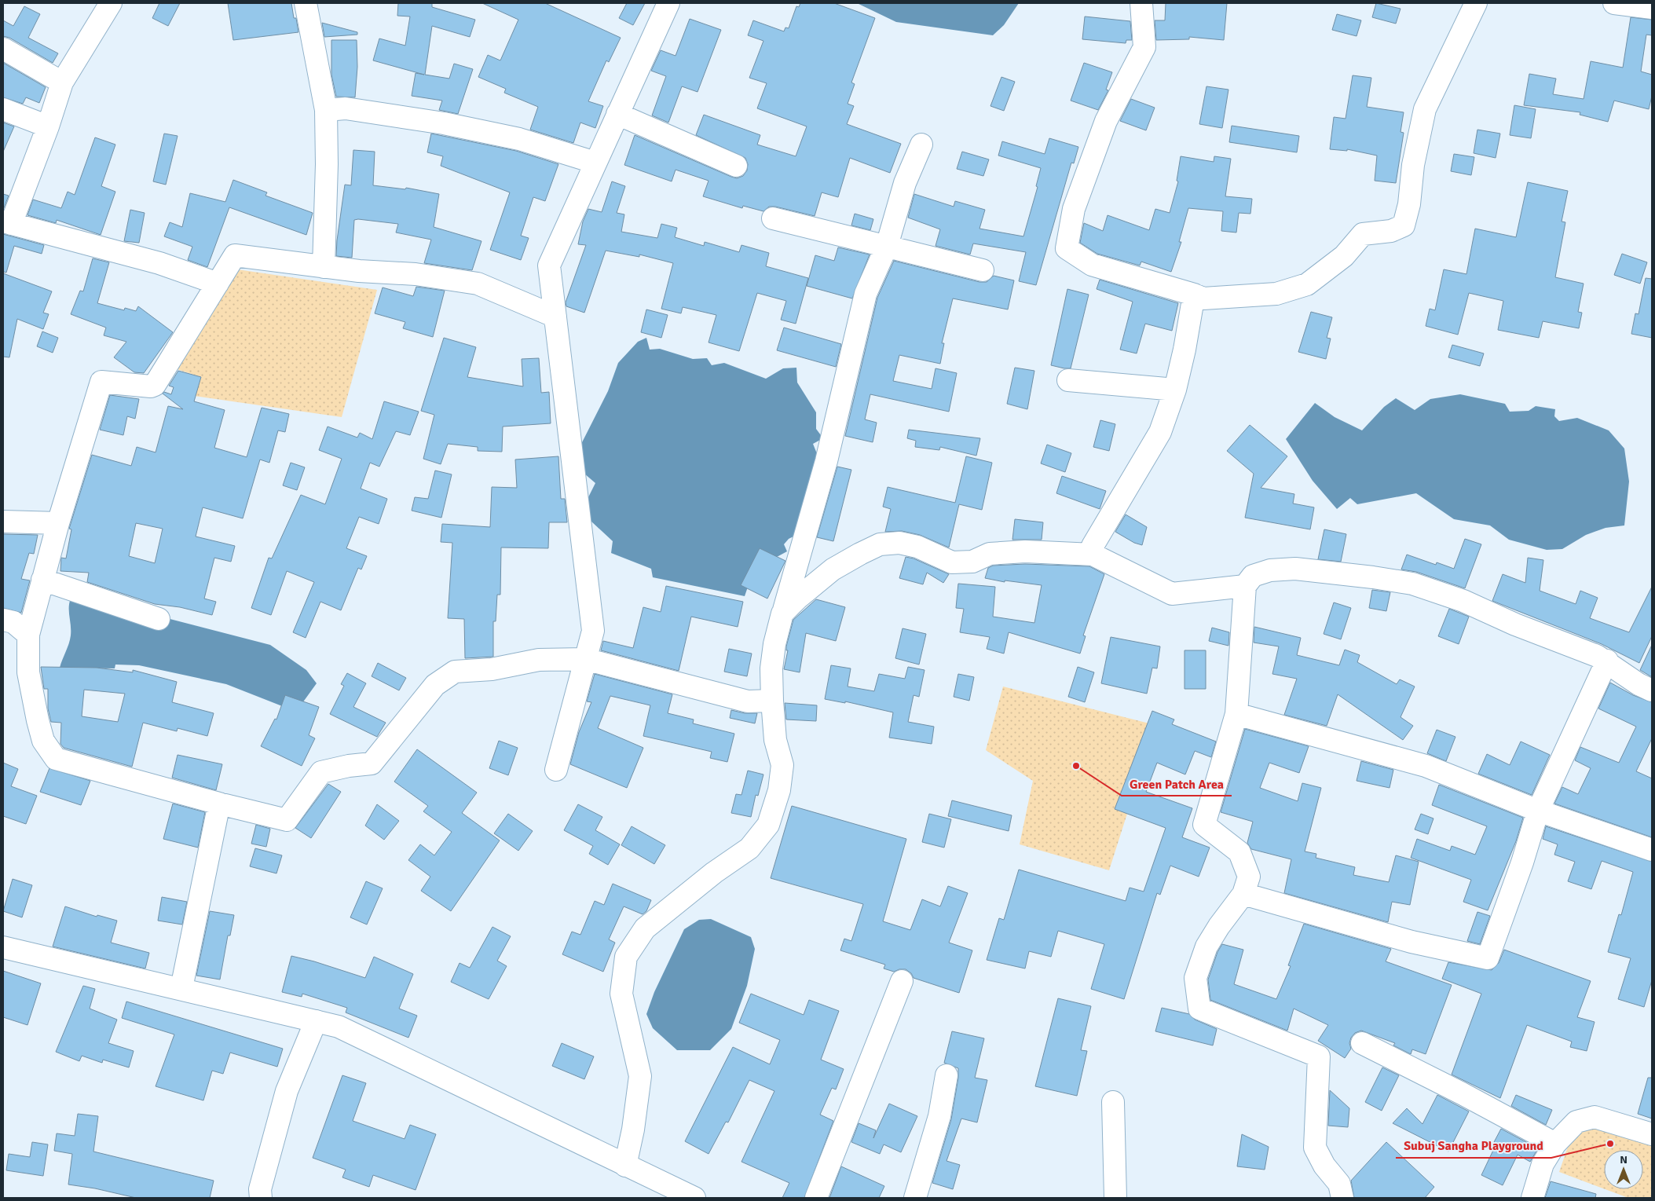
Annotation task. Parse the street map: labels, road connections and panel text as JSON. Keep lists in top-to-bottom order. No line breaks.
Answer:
{"places":["Green Patch Area","Subuj Sangha Playground"],"north":"top"}
